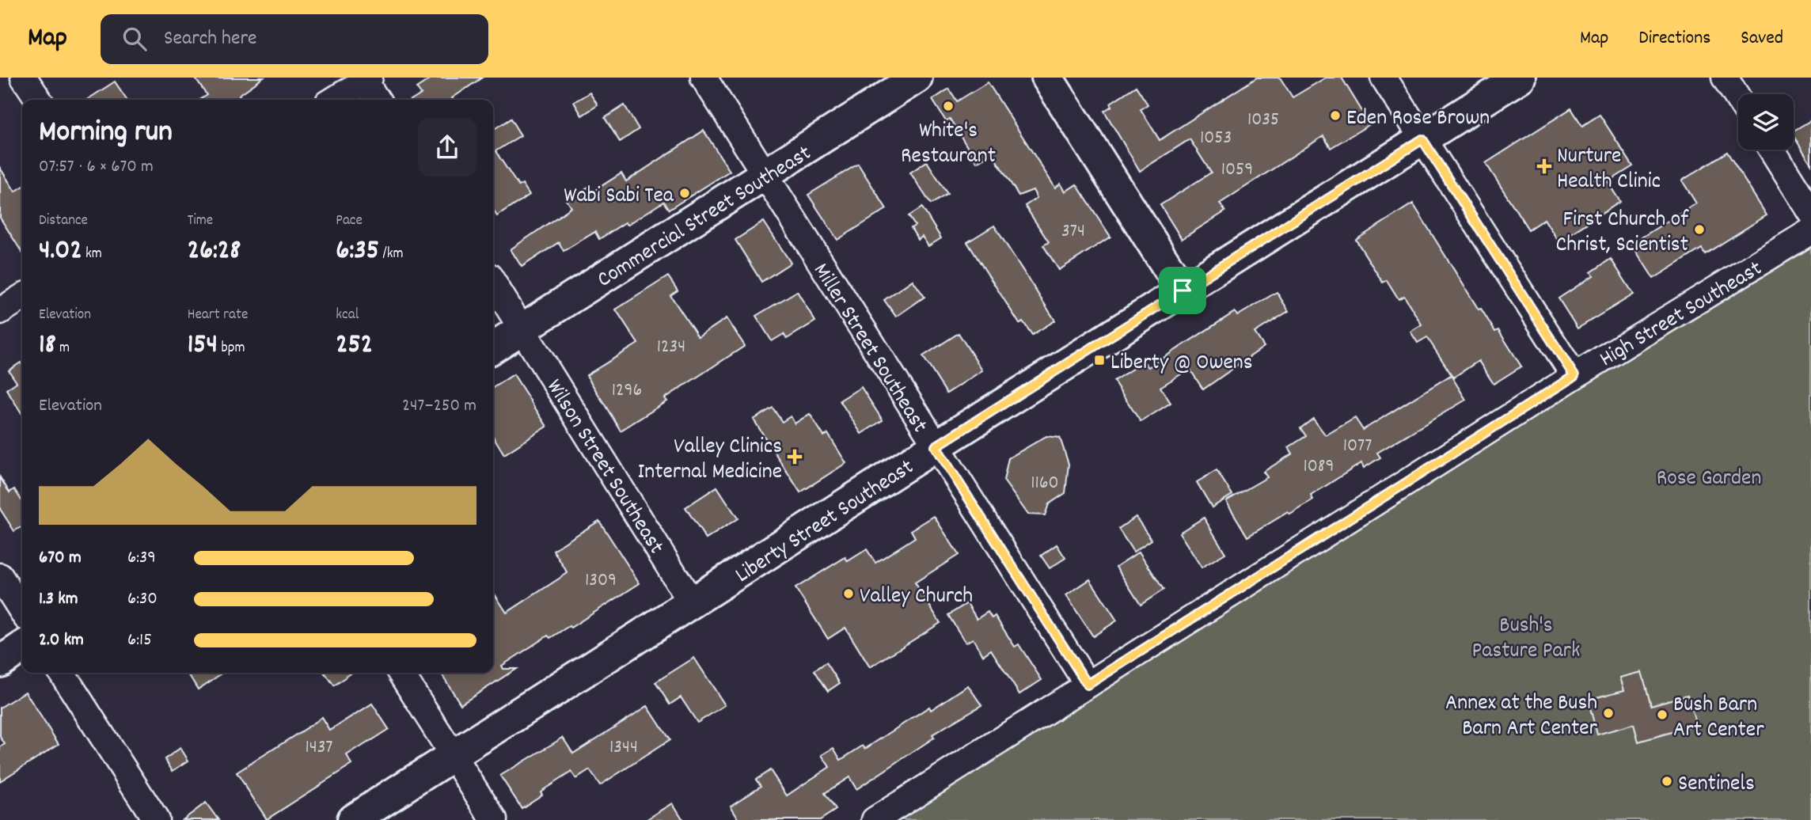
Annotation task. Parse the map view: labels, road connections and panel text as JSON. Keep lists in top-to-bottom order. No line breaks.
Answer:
{"streets":{"main road":["Commercial Street Southeast","Liberty Street Southeast"],"street":["High Street Southeast","Miller Street Southeast","Wilson Street Southeast"]},"crossings":[["Commercial Street Southeast","Miller Street Southeast"],["Commercial Street Southeast","Wilson Street Southeast"],["High Street Southeast","Miller Street Southeast"],["Miller Street Southeast","Liberty Street Southeast"],["Wilson Street Southeast","Liberty Street Southeast"]],"parks":["Rose Garden","Bush's Pasture Park"],"places":{"other":["White's Restaurant","Eden Rose Brown","Wabi Sabi Tea","First Church of Christ, Scientist","Valley Church","Annex at the Bush Barn Art Center","Bush Barn Art Center","Sentinels"],"health":["Nurture Health Clinic","Valley Clinics Internal Medicine"],"transit":["Liberty @ Owens"]},"house_numbers":["1035","1053","1059","374","1234","1296","1077","1089","1160","1309","1437","1344"],"page":{"header":"Map","search":"Search here","nav":["Map","Directions","Saved"],"heading":["Morning run","07:57 · 6 × 670 m"],"stats":[["Distance","4.02 km"],["Time","26:28"],["Pace","6:35 /km"],["Elevation","18 m"],["Heart rate","154 bpm"],["kcal","252"]],"chart":["Elevation","247–250 m"],"list":[{"name":"670 m","note":"6:39"},{"name":"1.3 km","note":"6:30"},{"name":"2.0 km","note":"6:15"}]}}
